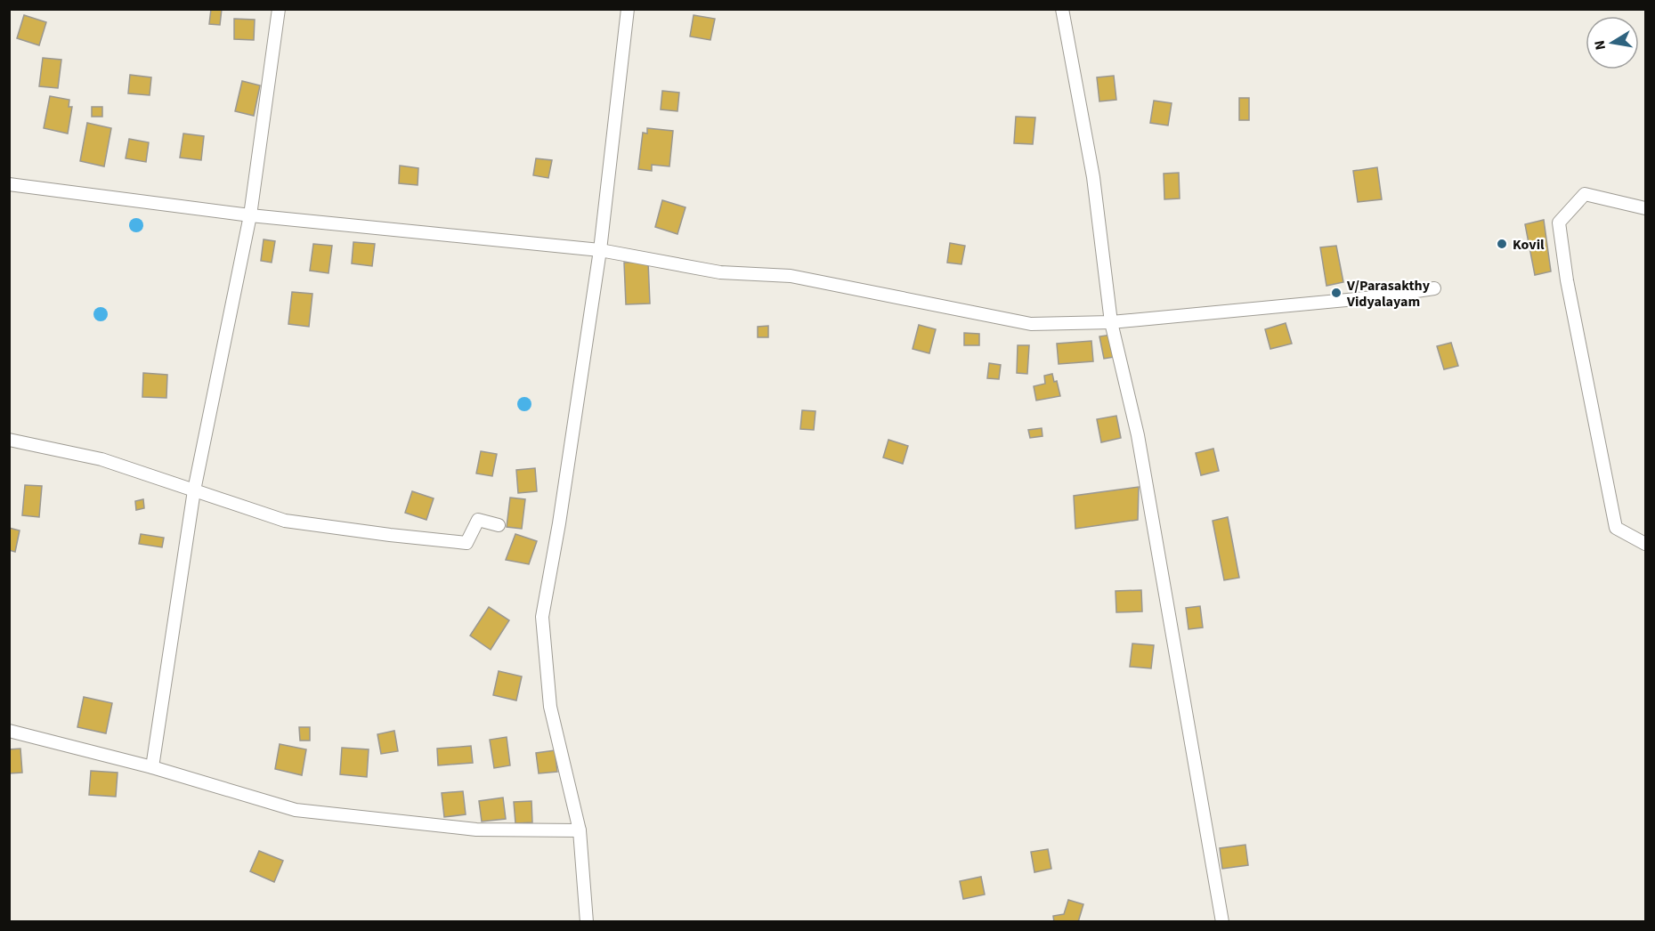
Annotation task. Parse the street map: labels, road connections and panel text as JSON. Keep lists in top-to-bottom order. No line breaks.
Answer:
{"places":["Kovil","V/Parasakthy Vidyalayam"],"north":"left"}
